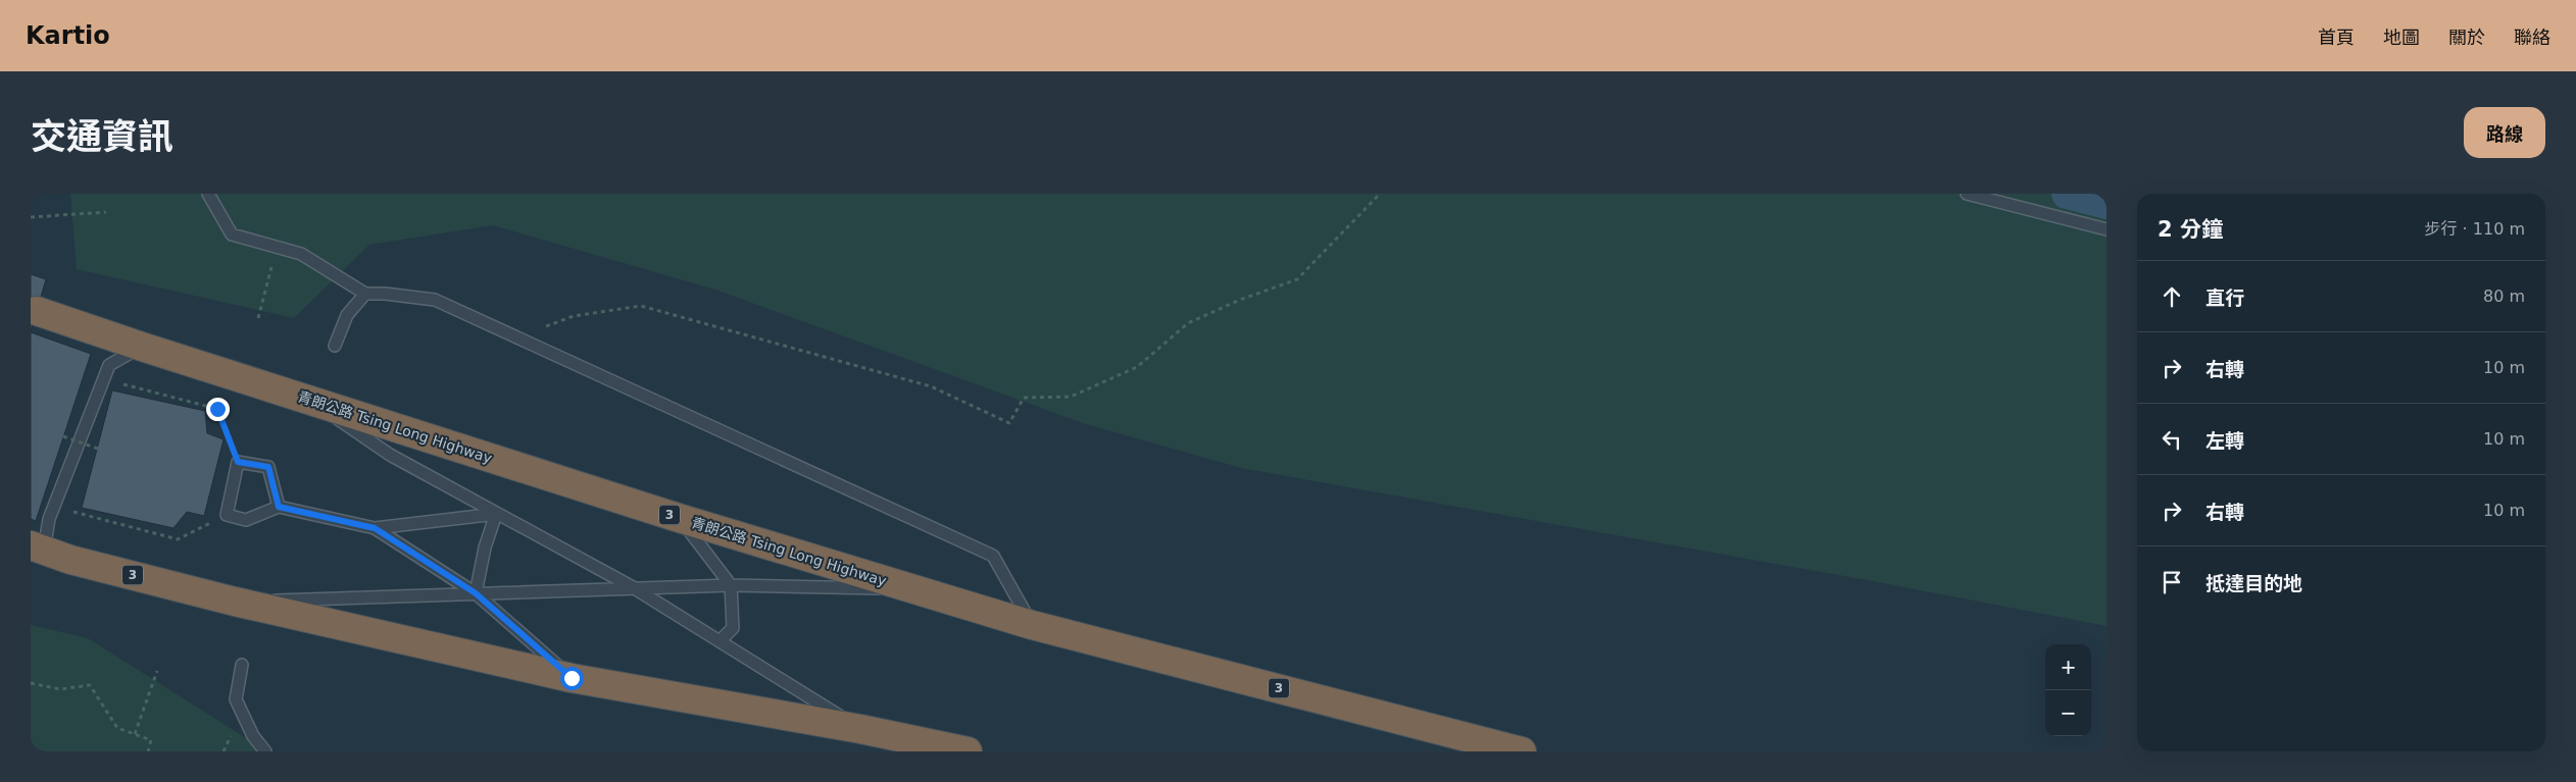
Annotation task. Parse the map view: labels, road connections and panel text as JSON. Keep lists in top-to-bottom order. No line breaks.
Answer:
{"streets":{"highway":["青朗公路 Tsing Long Highway","3"]},"page":{"header":"Kartio","nav":["首頁","地圖","關於","聯絡"],"title":"交通資訊","buttons":"路線","heading":["2 分鐘","步行 · 110 m"],"list":[["直行","80 m"],["右轉","10 m"],["左轉","10 m"],["右轉","10 m"],"抵達目的地"],"map_buttons":["+","−"]}}
